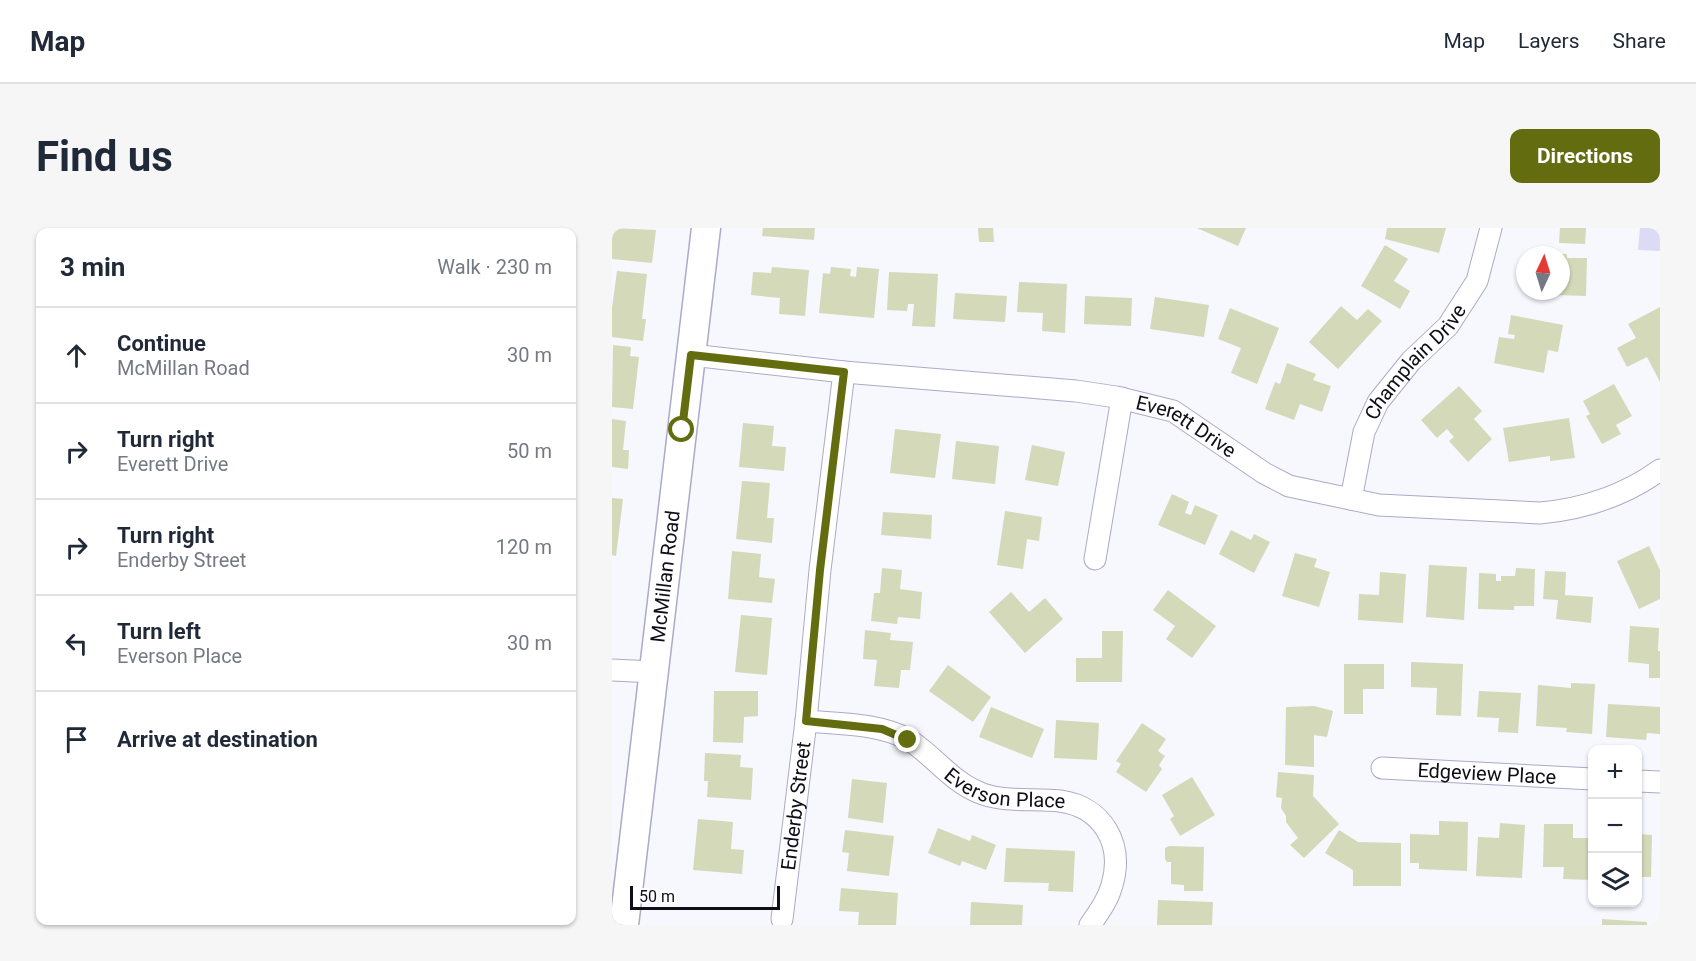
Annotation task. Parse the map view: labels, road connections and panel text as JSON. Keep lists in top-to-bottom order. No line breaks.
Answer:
{"streets":{"street":["Champlain Drive","Everett Drive","McMillan Road","Edgeview Place","Everson Place","Enderby Street"]},"crossings":[["Champlain Drive","Everett Drive"],["Everett Drive","McMillan Road"],["Everett Drive","Enderby Street"],["Everson Place","Enderby Street"]],"scale_bar":"50 m","north":"top","page":{"header":"Map","nav":["Map","Layers","Share"],"buttons":"Directions","title":"Find us","heading":["3 min","Walk · 230 m"],"list":[["Continue","McMillan Road","30 m"],["Turn right","Everett Drive","50 m"],["Turn right","Enderby Street","120 m"],["Turn left","Everson Place","30 m"],"Arrive at destination"],"map_buttons":["+","−"],"scale":"50 m"}}
